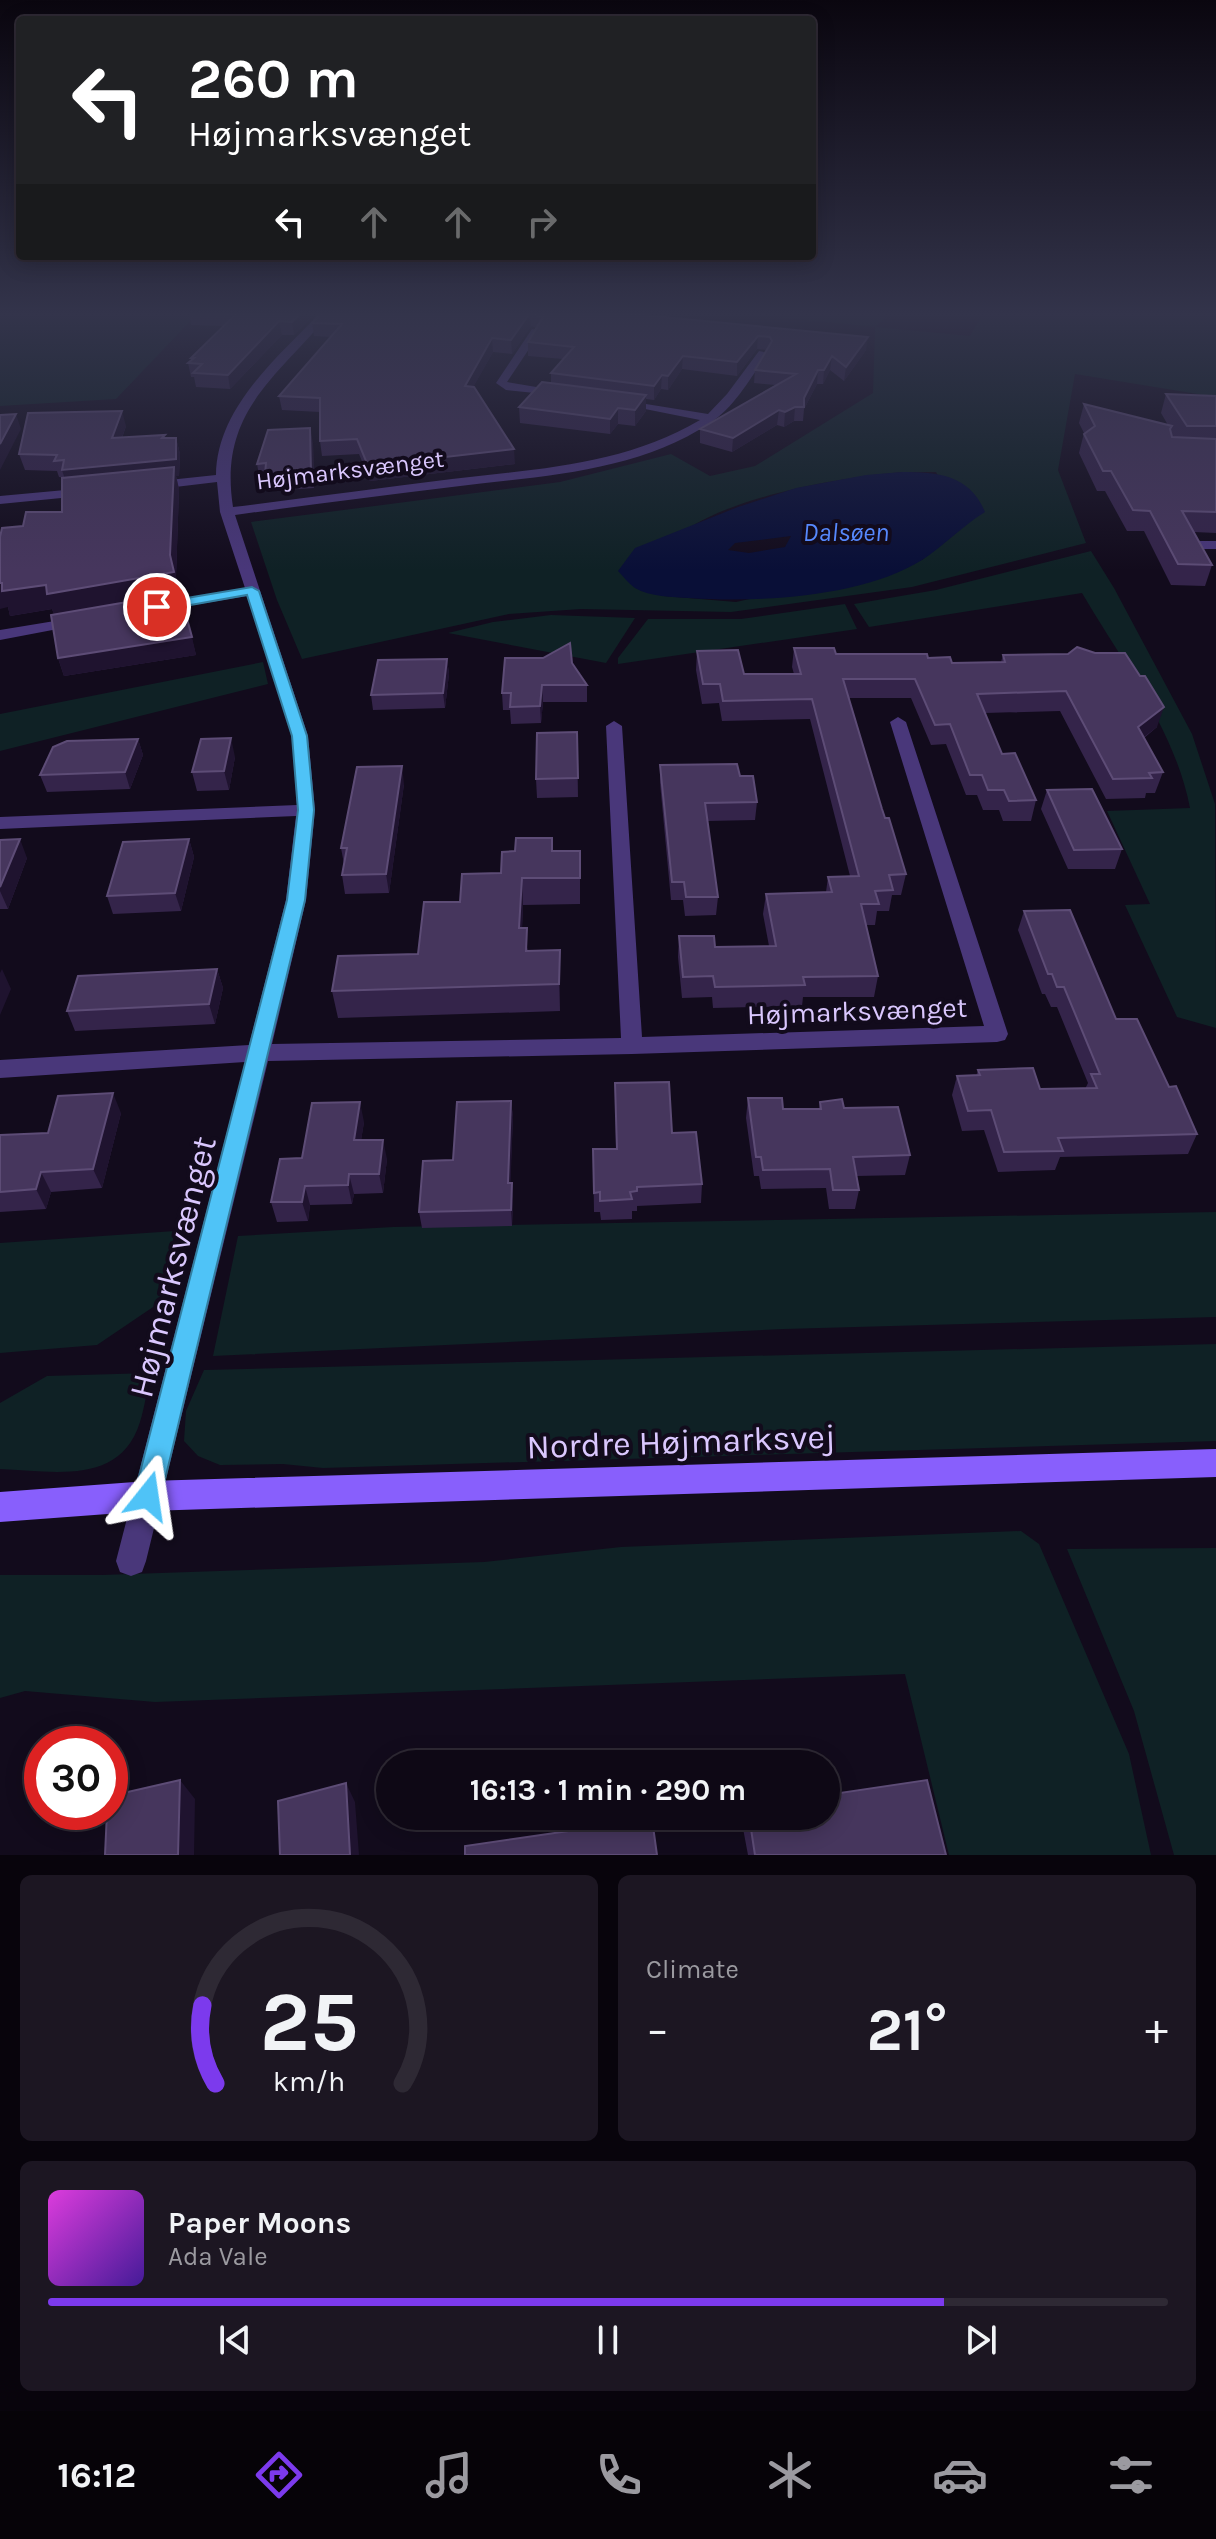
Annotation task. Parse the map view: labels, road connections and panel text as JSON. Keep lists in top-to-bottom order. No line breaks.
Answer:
{"streets":{"street":["Højmarksvænget","Nordre Højmarksvej"]},"crossings":[["Højmarksvænget","Nordre Højmarksvej"]],"water":["Dalsøen"],"page":{"turn":["260 m","Højmarksvænget"],"limit":"30","trip":"16:13 · 1 min · 290 m","tile":"Climate","heat":["−","21°","+"],"song":["Paper Moons","Ada Vale"],"tabs":"16:12","gauge":["25","km/h"]}}
